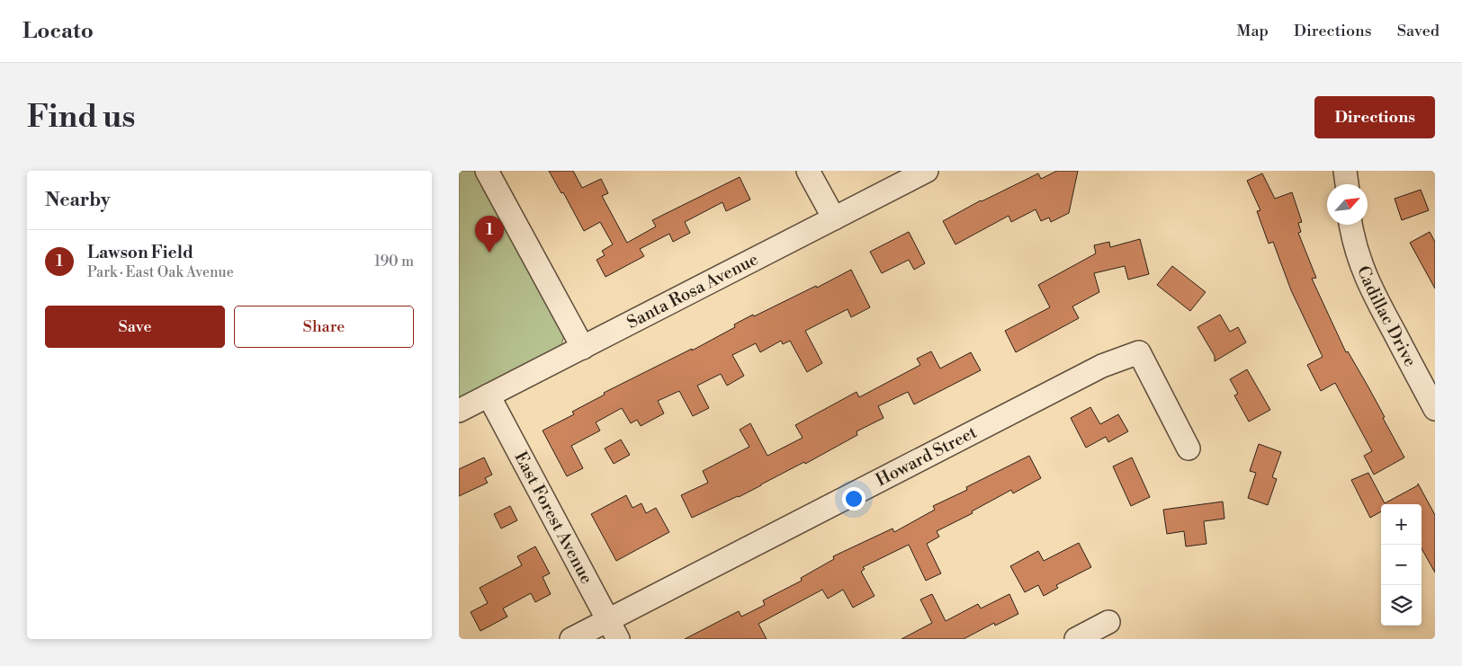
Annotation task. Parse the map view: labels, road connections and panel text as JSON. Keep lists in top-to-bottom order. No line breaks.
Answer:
{"streets":{"street":["Santa Rosa Avenue","Cadillac Drive","Howard Street","East Forest Avenue"]},"crossings":[["Santa Rosa Avenue","East Forest Avenue"],["Howard Street","East Forest Avenue"]],"north":"top right","page":{"header":"Locato","nav":["Map","Directions","Saved"],"buttons":["Directions",["Save","Share"]],"title":"Find us","heading":"Nearby","pins":"1","list":[{"mark":"1","name":"Lawson Field","note":"Park · East Oak Avenue","value":"190 m"}],"map_buttons":["+","−"]}}
